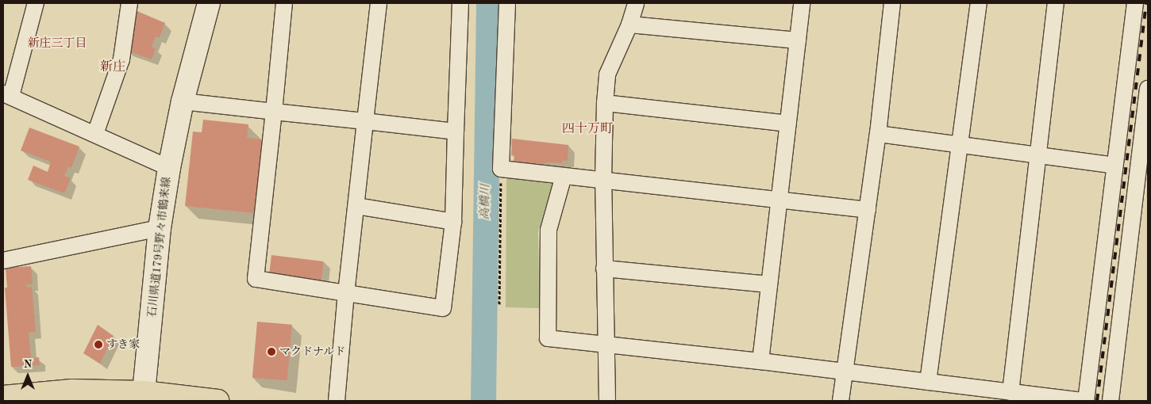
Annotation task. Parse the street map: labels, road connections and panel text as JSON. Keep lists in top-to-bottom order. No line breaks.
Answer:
{"streets":{"main road":["石川県道179号野々市鶴来線"]},"districts":["新庄三丁目","新庄","四十万町"],"water":["高橋川"],"places":["すき家","マクドナルド"],"north":"top"}
